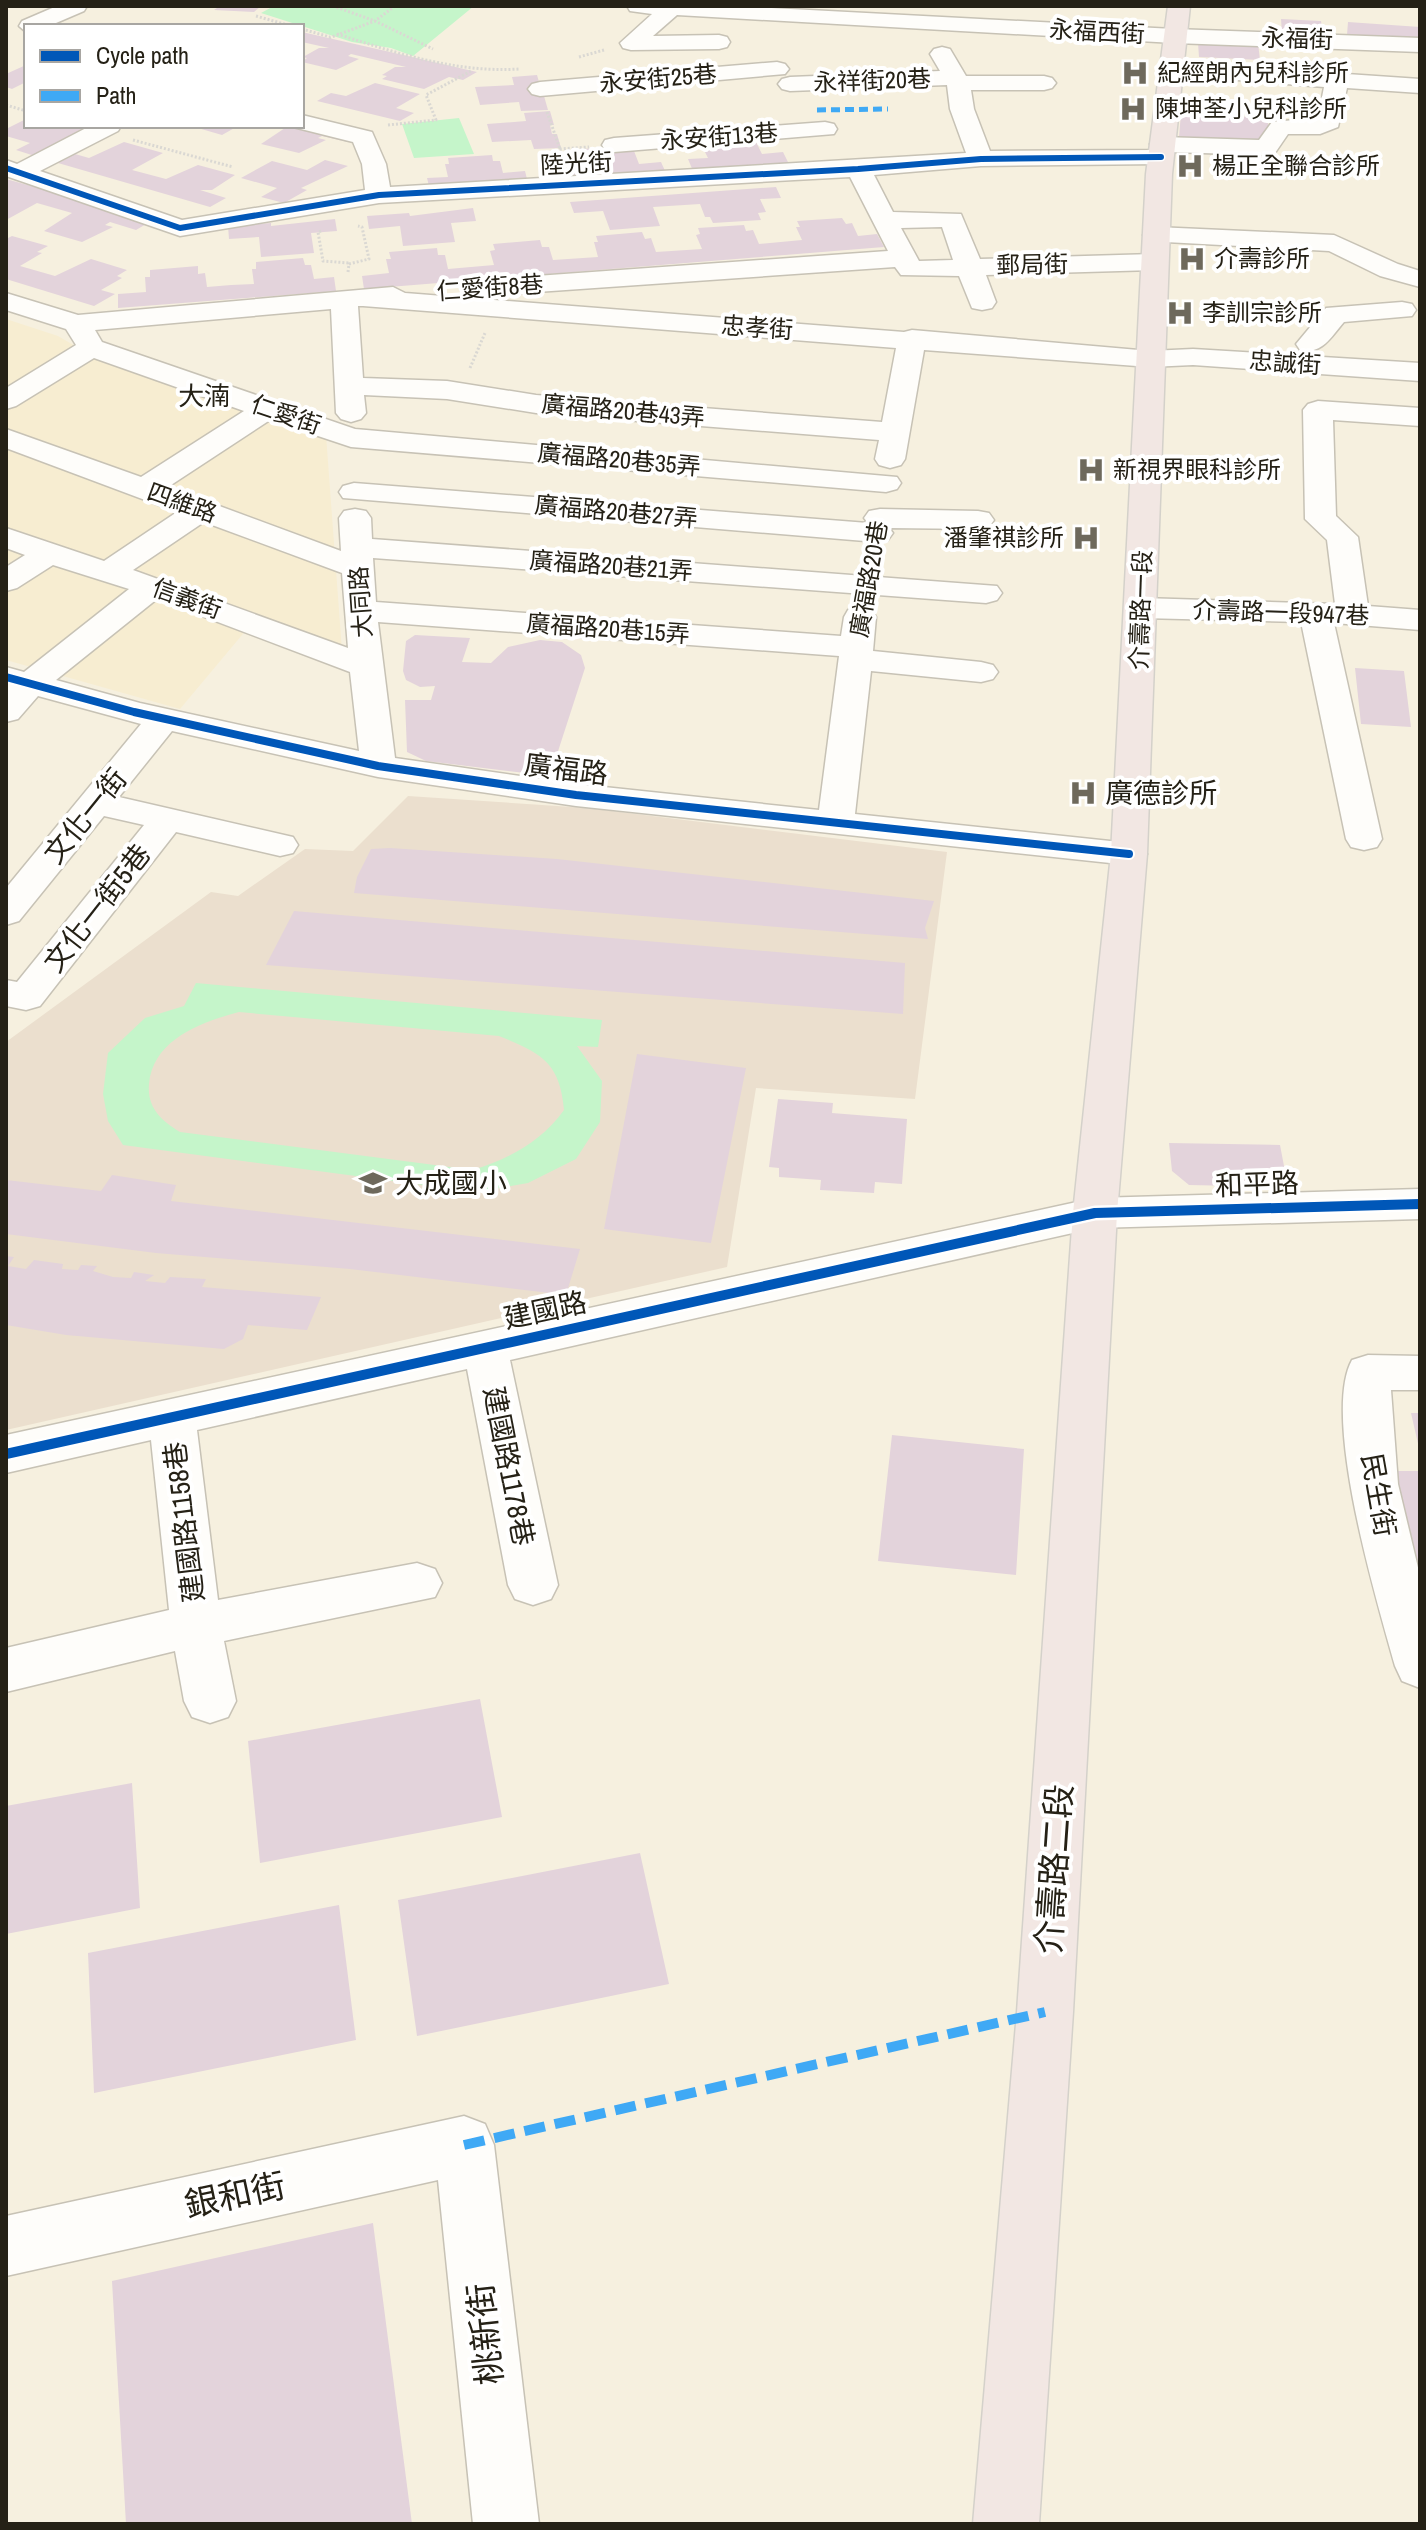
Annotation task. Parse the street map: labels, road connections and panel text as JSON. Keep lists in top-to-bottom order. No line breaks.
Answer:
{"streets":{"main road":["介壽路一段","介壽路二段"],"street":["永福西街","永福街","永安街25巷","永祥街20巷","永安街13巷","陸光街","郵局街","仁愛街8巷","忠孝街","忠誠街","廣福路20巷43弄","仁愛街","廣福路20巷35弄","四維路","廣福路20巷27弄","廣福路20巷21弄","廣福路20巷","信義街","大同路","介壽路一段947巷","廣福路20巷15弄","廣福路","文化一街","文化一街5巷","和平路","建國路","建國路1178巷","民生街","建國路1158巷","銀和街","桃新街"]},"crossings":[["永福西街","永福街"],["永福西街","介壽路一段"],["永福街","介壽路一段"],["永安街25巷","永祥街20巷"],["陸光街","介壽路一段"],["郵局街","仁愛街8巷"],["郵局街","介壽路一段"],["仁愛街8巷","忠孝街"],["仁愛街8巷","大同路"],["忠孝街","忠誠街"],["忠孝街","廣福路20巷"],["忠孝街","大同路"],["忠孝街","介壽路一段"],["忠誠街","介壽路一段"],["廣福路20巷43弄","廣福路20巷"],["廣福路20巷43弄","大同路"],["仁愛街","廣福路20巷35弄"],["仁愛街","大同路"],["廣福路20巷35弄","廣福路20巷"],["廣福路20巷35弄","大同路"],["四維路","廣福路20巷21弄"],["四維路","大同路"],["廣福路20巷27弄","廣福路20巷"],["廣福路20巷27弄","大同路"],["廣福路20巷21弄","廣福路20巷"],["廣福路20巷21弄","大同路"],["廣福路20巷","廣福路20巷15弄"],["廣福路20巷","廣福路"],["信義街","大同路"],["大同路","廣福路20巷15弄"],["大同路","廣福路"],["介壽路一段","介壽路一段947巷"],["介壽路一段","廣福路"],["介壽路一段","和平路"],["介壽路一段","建國路"],["介壽路一段","介壽路二段"],["廣福路","文化一街"],["文化一街","文化一街5巷"],["和平路","建國路"],["和平路","介壽路二段"],["建國路","建國路1178巷"],["建國路","建國路1158巷"],["建國路","介壽路二段"],["銀和街","桃新街"]],"districts":["大湳"],"places":{"hospital":["紀經朗內兒科診所","陳坤荃小兒科診所","楊正全聯合診所","介壽診所","李訓宗診所","新視界眼科診所","潘肇祺診所","廣德診所"],"school or university":["大成國小"]},"legend":["Cycle path","Path"]}
